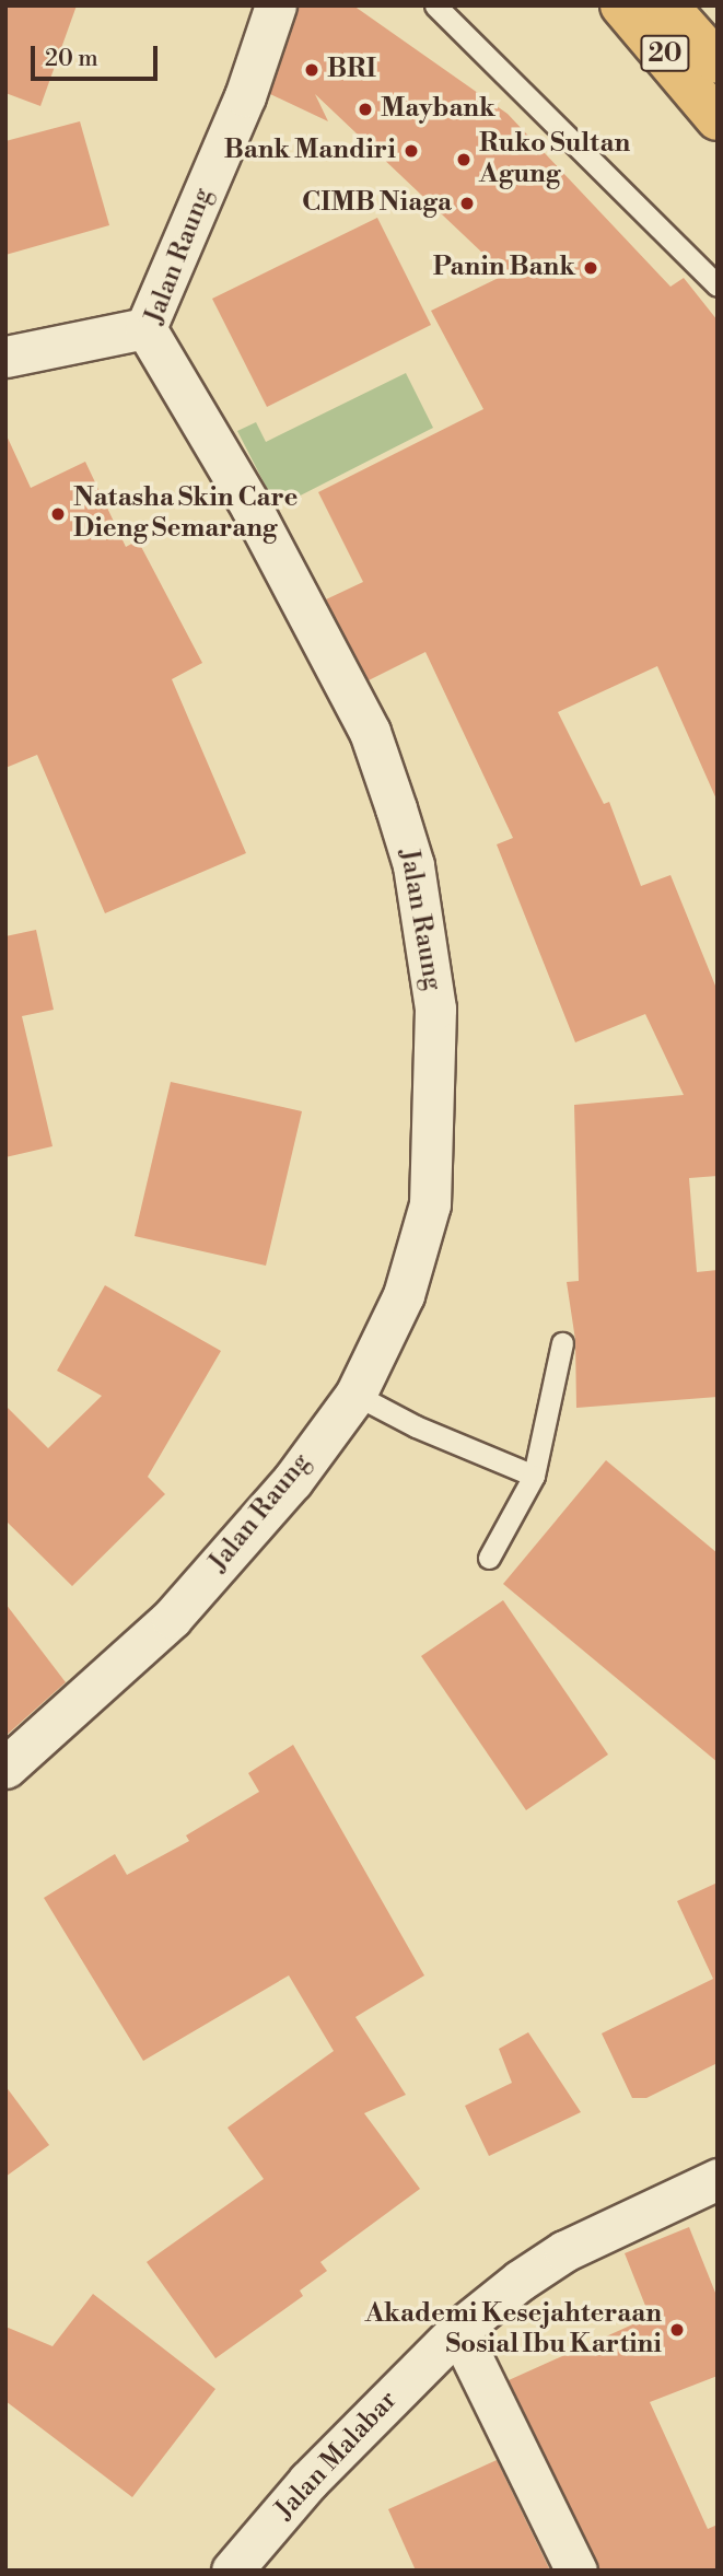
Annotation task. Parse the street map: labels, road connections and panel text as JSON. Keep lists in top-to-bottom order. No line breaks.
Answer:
{"streets":{"highway":["20"],"street":["Jalan Raung","Jalan Malabar"]},"places":["BRI","Maybank","Bank Mandiri","Ruko Sultan Agung","CIMB Niaga","Panin Bank","Natasha Skin Care Dieng Semarang","Akademi Kesejahteraan Sosial Ibu Kartini"],"scale_bar":"20 m"}
